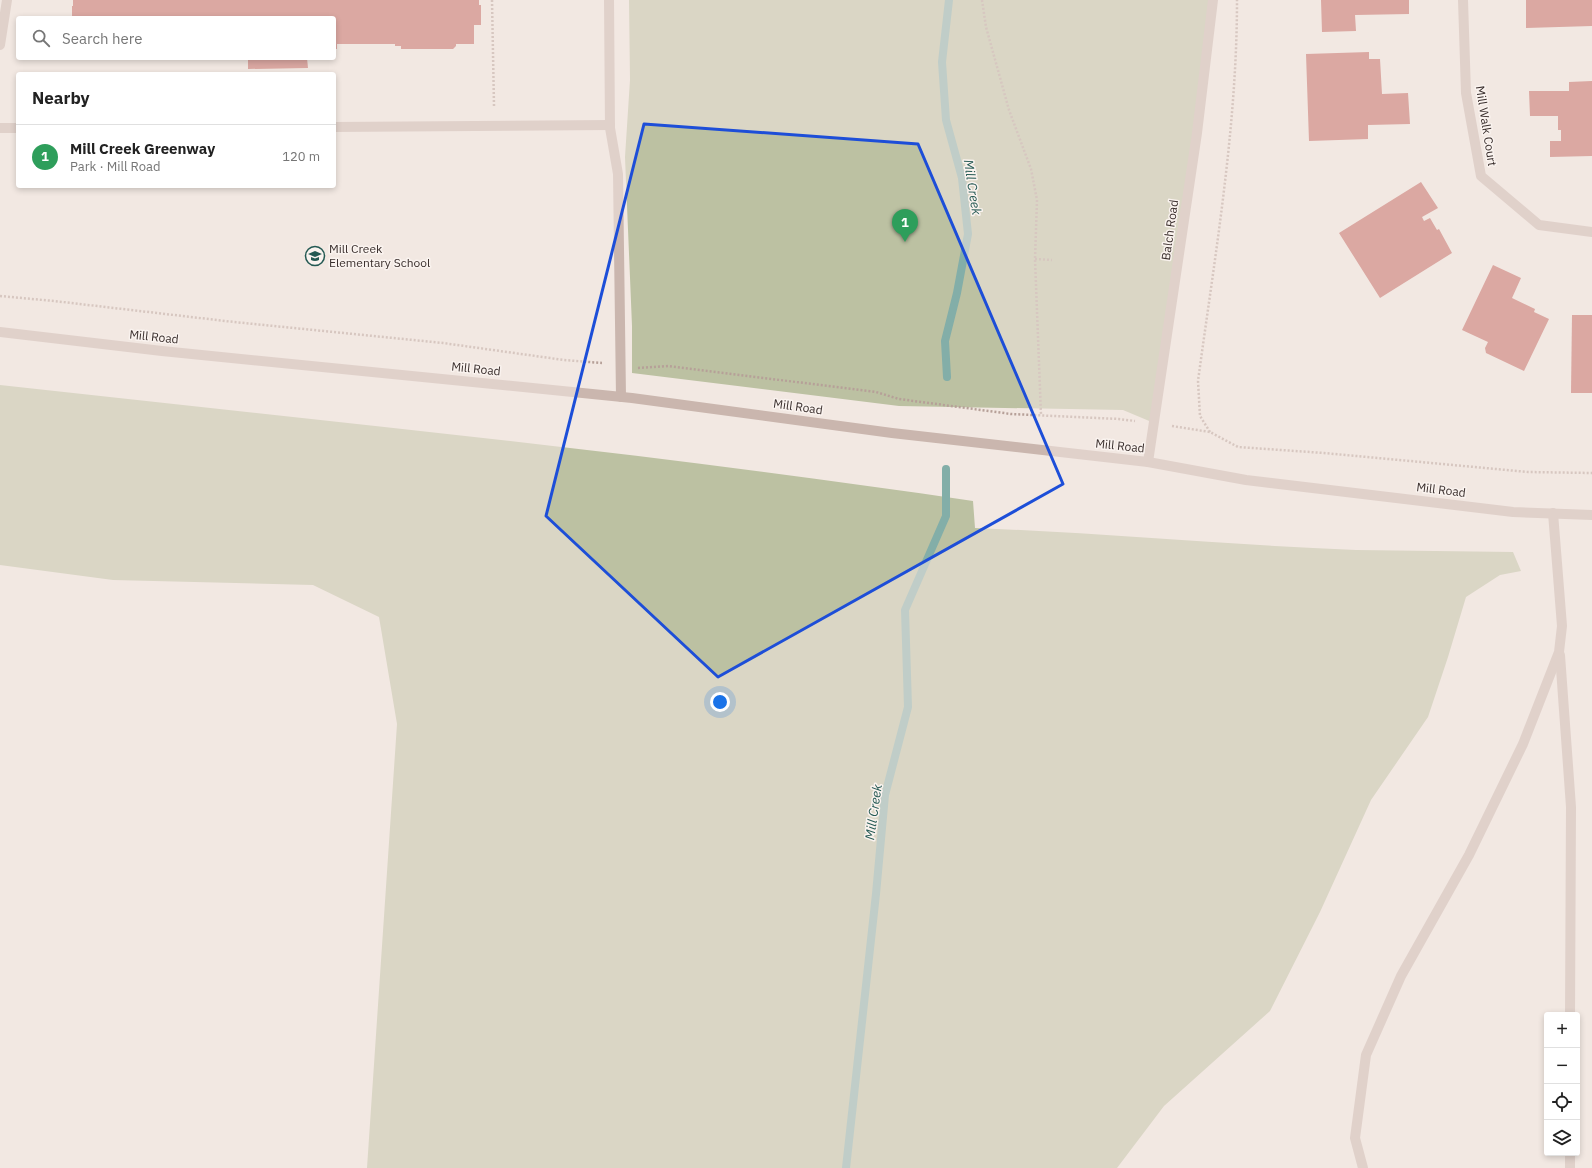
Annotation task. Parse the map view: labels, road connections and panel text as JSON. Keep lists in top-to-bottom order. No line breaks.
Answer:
{"streets":{"street":["Mill Walk Court","Balch Road","Mill Road"]},"crossings":[["Balch Road","Mill Road"]],"water":["Mill Creek"],"places":{"school or university":["Mill Creek Elementary School"]},"page":{"search":"Search here","heading":"Nearby","list":[{"mark":"1","name":"Mill Creek Greenway","note":"Park · Mill Road","value":"120 m"}],"pins":"1","map_buttons":["+","−"]}}
